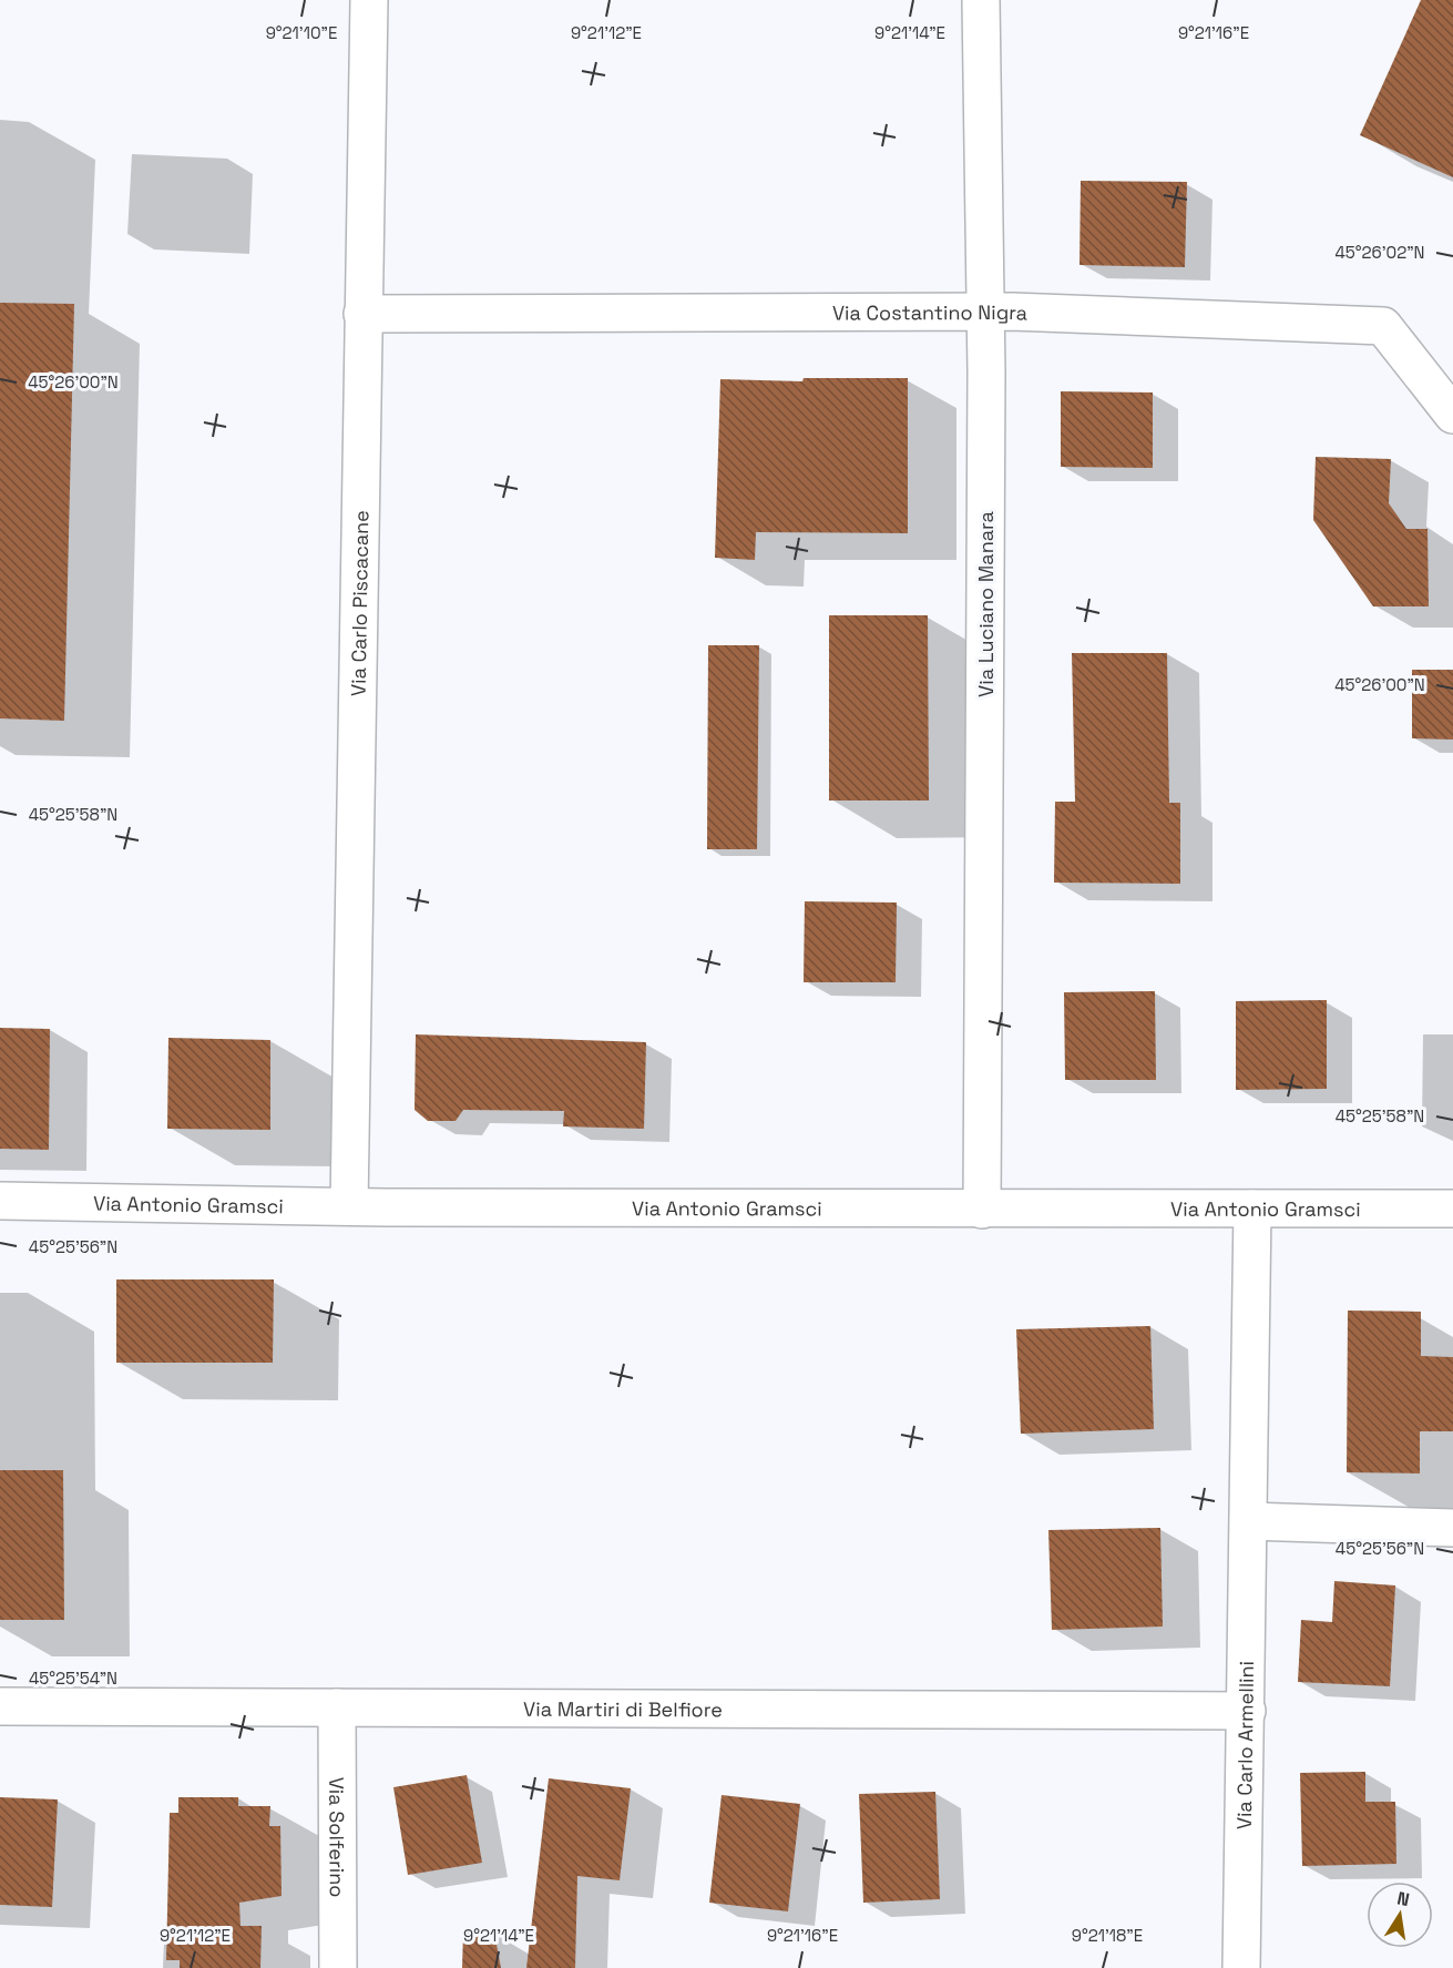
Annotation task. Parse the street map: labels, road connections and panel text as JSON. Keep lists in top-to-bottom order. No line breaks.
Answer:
{"streets":{"street":["Via Costantino Nigra","Via Carlo Piscacane","Via Luciano Manara","Via Antonio Gramsci","Via Martiri di Belfiore","Via Carlo Armellini","Via Solferino"]},"crossings":[["Via Costantino Nigra","Via Carlo Piscacane"],["Via Costantino Nigra","Via Luciano Manara"],["Via Carlo Piscacane","Via Antonio Gramsci"],["Via Luciano Manara","Via Antonio Gramsci"],["Via Antonio Gramsci","Via Carlo Armellini"],["Via Martiri di Belfiore","Via Carlo Armellini"],["Via Martiri di Belfiore","Via Solferino"]],"north":"top","coordinates":["9°21'10\"E","9°21'12\"E","9°21'14\"E","9°21'16\"E","45°26'02\"N","45°26'00\"N","45°25'58\"N","45°25'56\"N","45°25'54\"N","9°21'18\"E"]}
